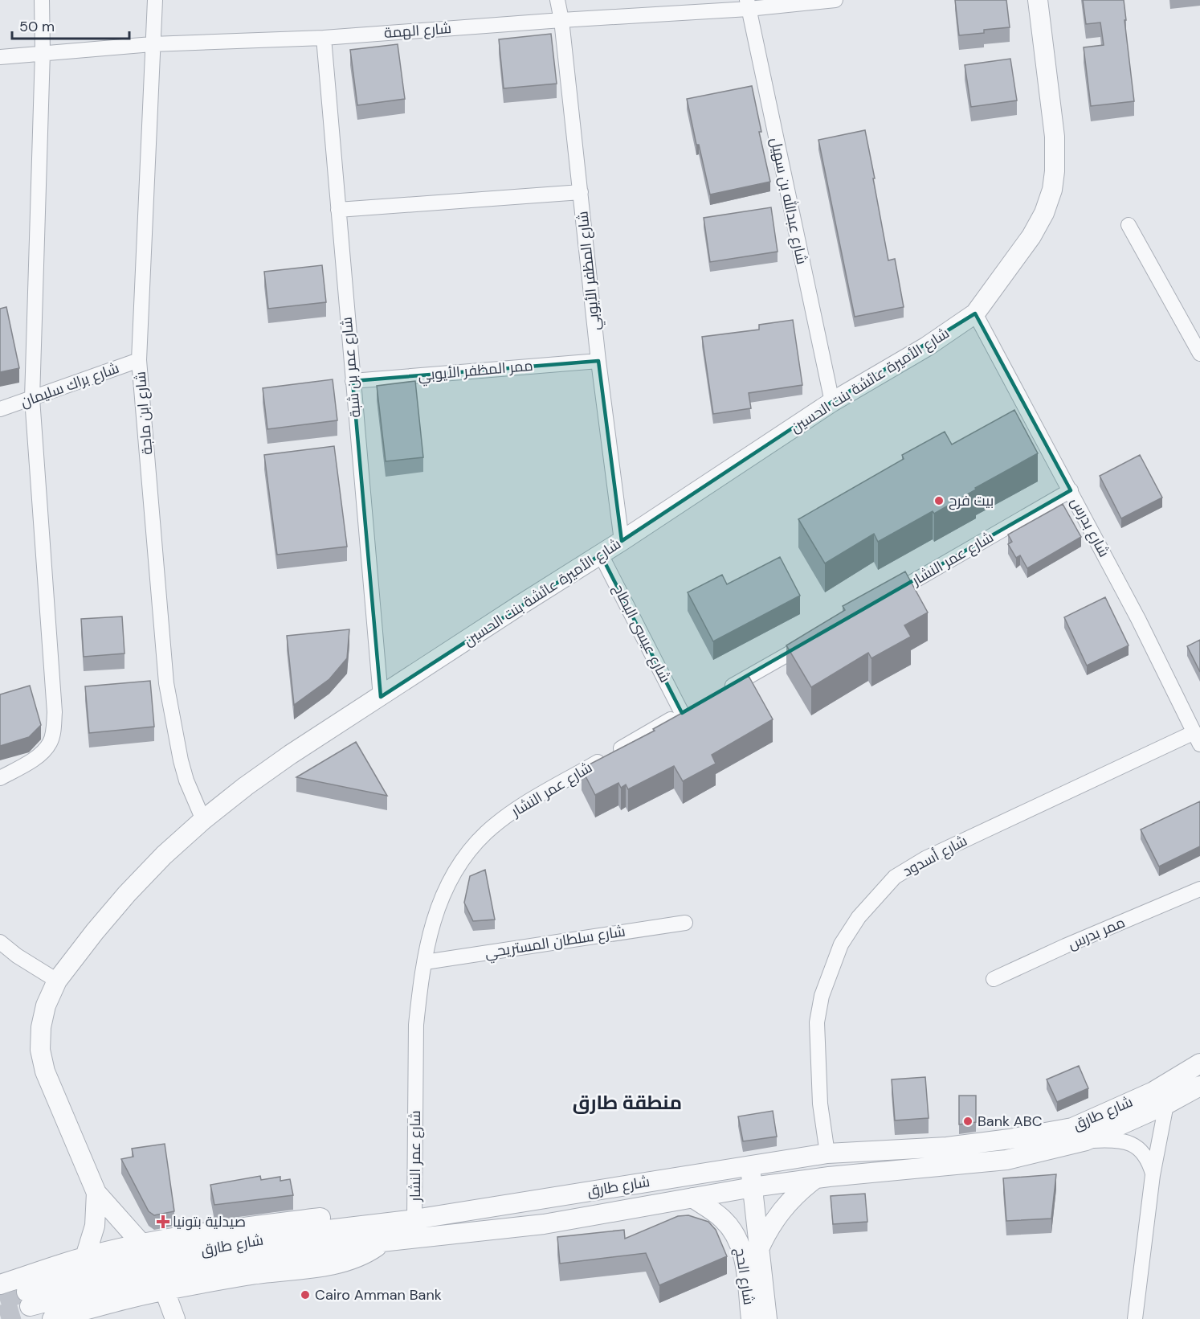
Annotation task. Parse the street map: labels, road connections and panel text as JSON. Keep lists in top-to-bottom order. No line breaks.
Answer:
{"streets":{"street":["شارع الهمة","شارع عبدالله بن سهيل","شارع المظفر الأيوبي","شارع عمر بن شبة","ممر المظفر الأيوبي","شارع الأميرة عائشة بنت الحسين","شارع براك سليمان","شارع ابن ماجة","شارع بدرس","شارع عمر النشار","شارع عيسى البطاح","شارع أسدود","ممر بدرس","شارع سلطان المستريحي","شارع طارق","شارع الحج"]},"crossings":[["شارع الهمة","شارع عبدالله بن سهيل"],["شارع الهمة","شارع المظفر الأيوبي"],["شارع الهمة","شارع عمر بن شبة"],["شارع الهمة","شارع ابن ماجة"],["شارع عبدالله بن سهيل","شارع الأميرة عائشة بنت الحسين"],["شارع المظفر الأيوبي","ممر المظفر الأيوبي"],["شارع المظفر الأيوبي","شارع الأميرة عائشة بنت الحسين"],["شارع عمر بن شبة","ممر المظفر الأيوبي"],["شارع عمر بن شبة","شارع الأميرة عائشة بنت الحسين"],["شارع الأميرة عائشة بنت الحسين","شارع ابن ماجة"],["شارع الأميرة عائشة بنت الحسين","شارع بدرس"],["شارع الأميرة عائشة بنت الحسين","شارع عيسى البطاح"],["شارع براك سليمان","شارع ابن ماجة"],["شارع بدرس","شارع عمر النشار"],["شارع بدرس","شارع أسدود"],["شارع عمر النشار","شارع عيسى البطاح"],["شارع عمر النشار","شارع سلطان المستريحي"],["شارع عمر النشار","شارع طارق"],["شارع أسدود","شارع طارق"],["شارع طارق","شارع الحج"]],"districts":["منطقة طارق"],"places":{"other":["بيت فرح","Bank ABC","Cairo Amman Bank"],"health":["صيدلية بتونيا"]},"scale_bar":"50 m"}
